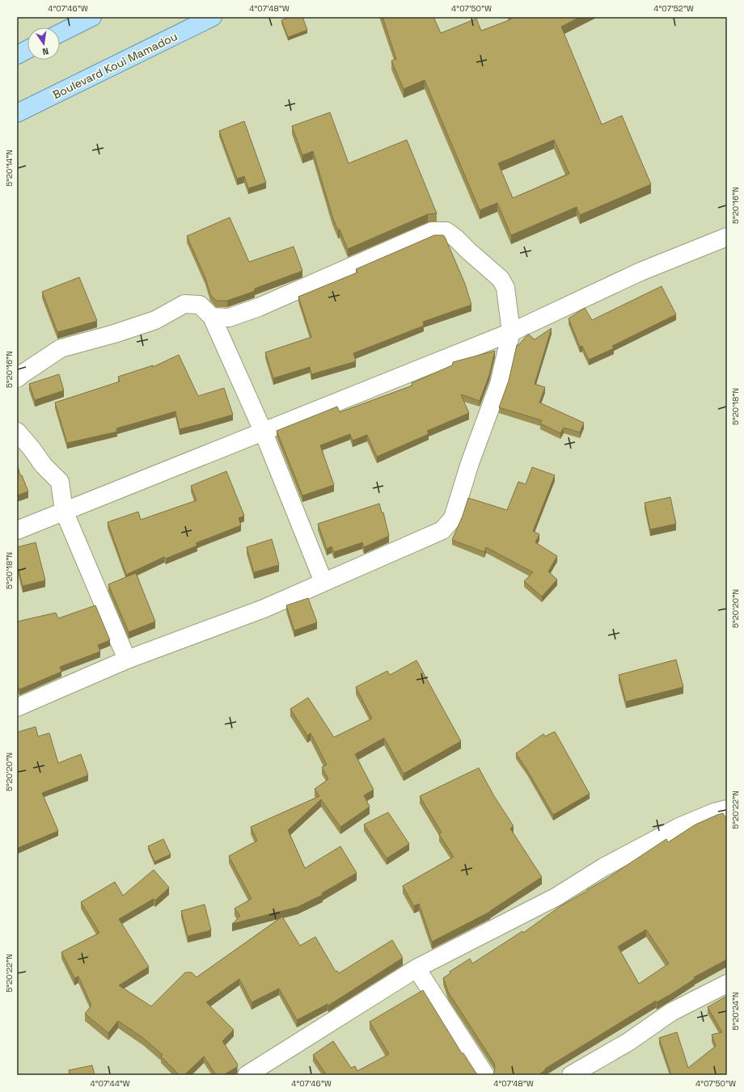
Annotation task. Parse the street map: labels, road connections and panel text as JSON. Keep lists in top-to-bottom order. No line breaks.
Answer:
{"streets":{"main road":["Boulevard Koui Mamadou"]},"north":"bottom","coordinates":["4°07'46\"W","4°07'48\"W","4°07'50\"W","4°07'52\"W","5°20'14\"N","5°20'16\"N","5°20'18\"N","5°20'20\"N","5°20'22\"N","5°20'24\"N","4°07'44\"W"]}
